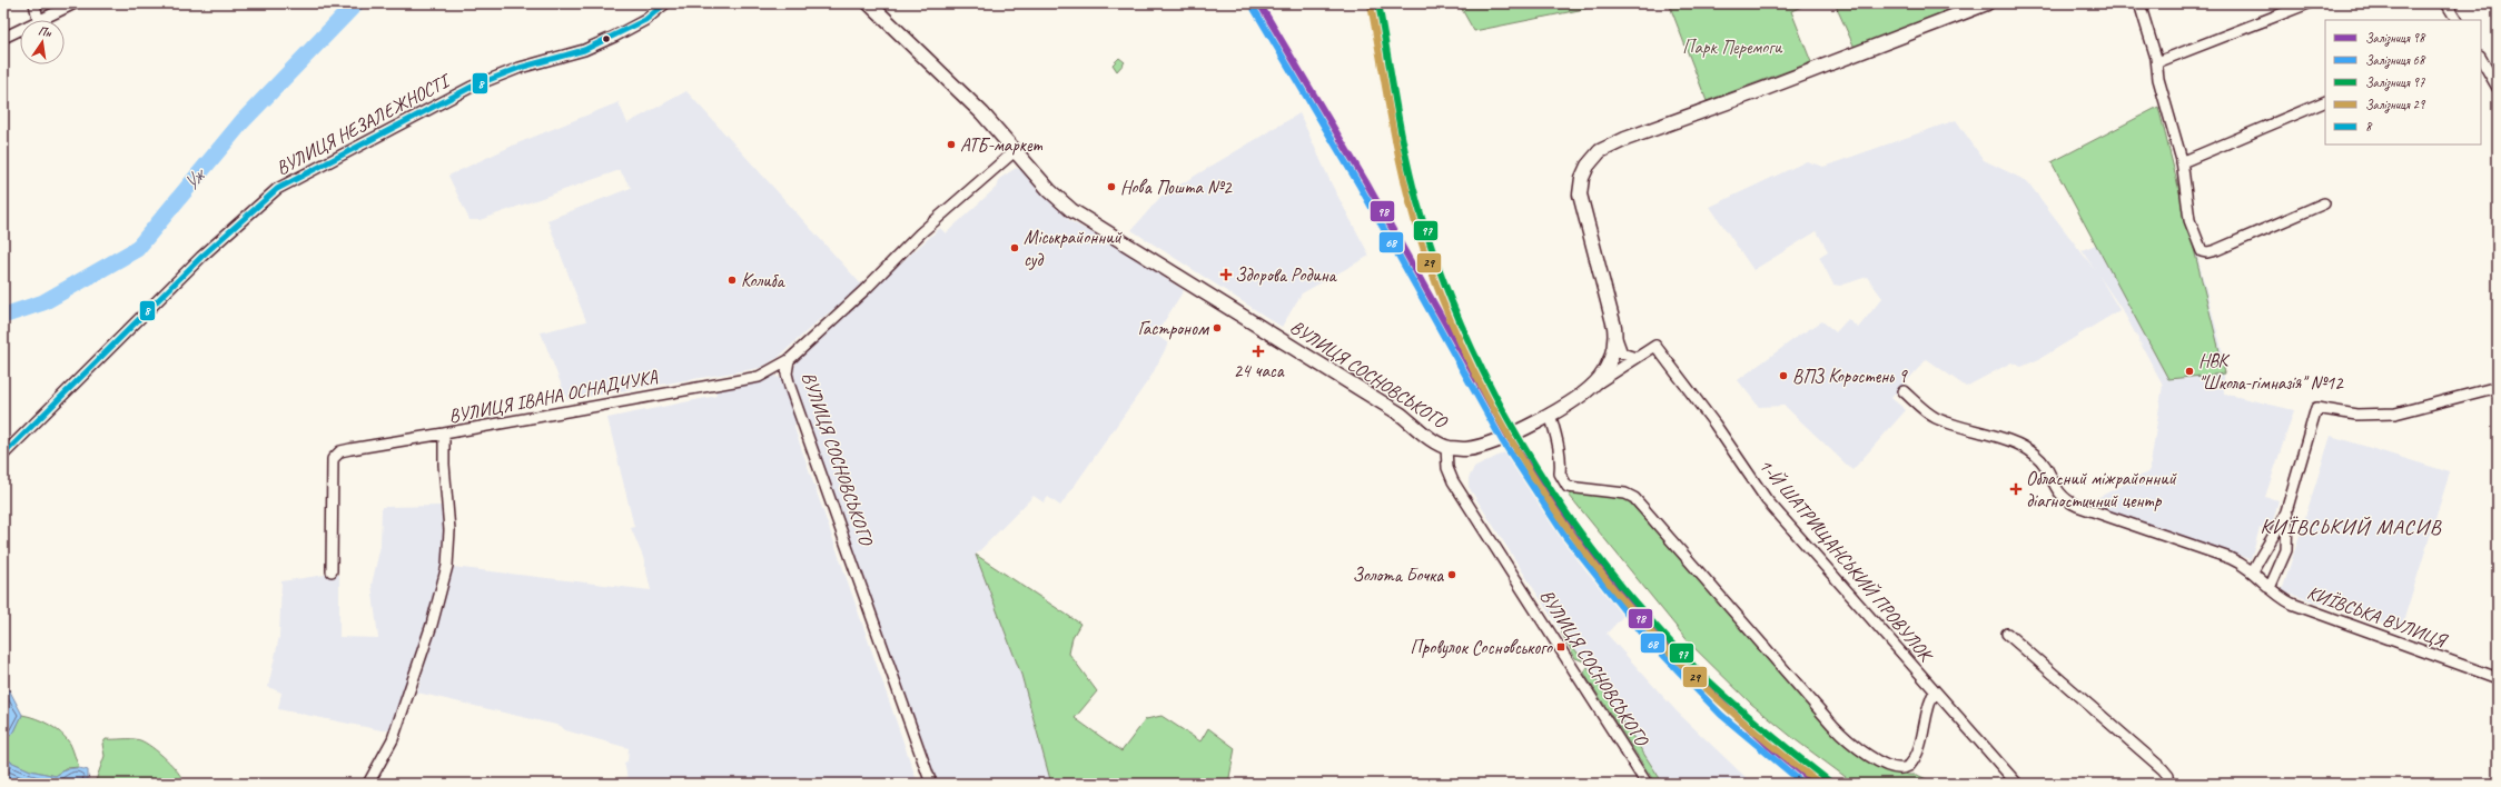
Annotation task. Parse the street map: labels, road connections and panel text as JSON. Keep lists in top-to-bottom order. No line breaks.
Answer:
{"streets":{"street":["ВУЛИЦЯ НЕЗАЛЕЖНОСТІ","ВУЛИЦЯ СОСНОВСЬКОГО","ВУЛИЦЯ ІВАНА ОСНАДЧУКА","1-Й ШАТРИЩАНСЬКИЙ ПРОВУЛОК","КИЇВСЬКА ВУЛИЦЯ"]},"crossings":[["ВУЛИЦЯ СОСНОВСЬКОГО","ВУЛИЦЯ ІВАНА ОСНАДЧУКА"]],"districts":["КИЇВСЬКИЙ МАСИВ"],"water":["Уж"],"parks":["Парк Перемоги"],"places":{"other":["АТБ-маркет","Нова Пошта №2","Міськрайонний суд","Колиба","Гастроном","НВК \"Школа-гімназія\" №12","ВПЗ Коростень 9","Золота Бочка"],"health":["Здорова Родина","24 часа","Обласний міжрайонний діагностичний центр"],"transit":["Провулок Сосновського"]},"lines":["rail line 98","rail line 97","transit line 8","rail line 29","rail line 68"],"legend":["Залізниця 98","Залізниця 68","Залізниця 97","Залізниця 29","8"],"north":"top"}
